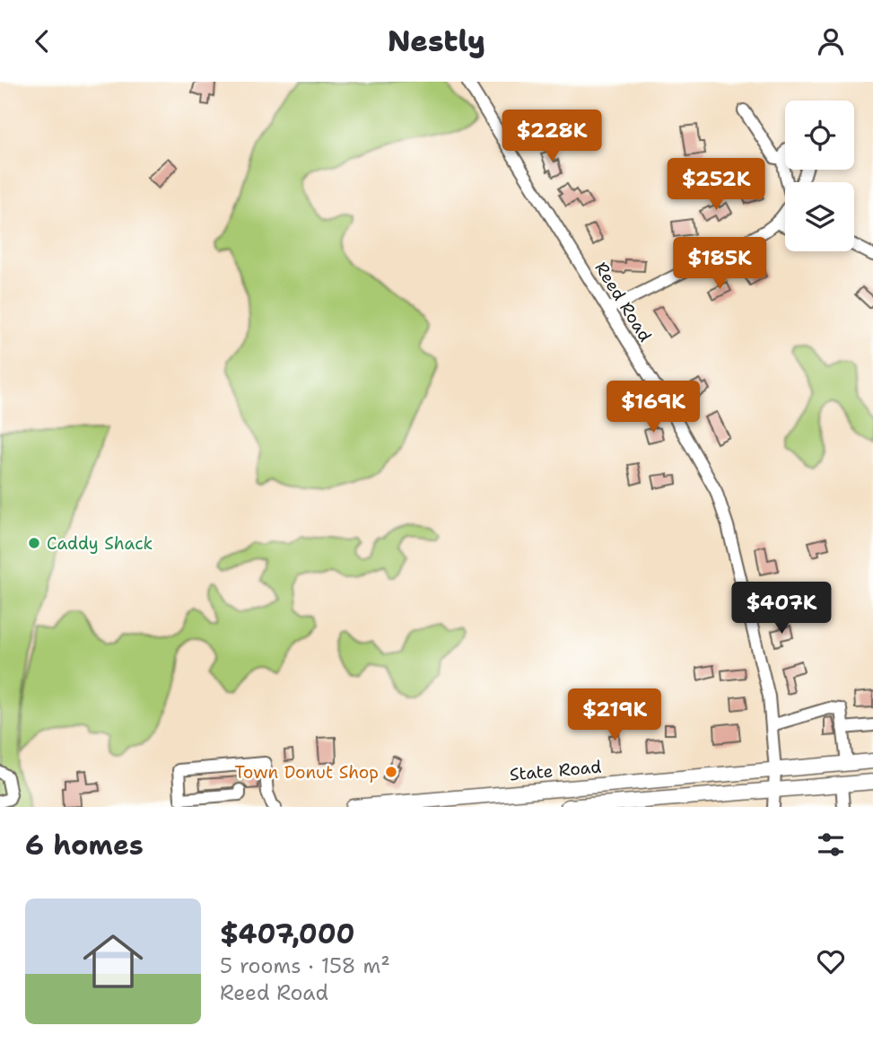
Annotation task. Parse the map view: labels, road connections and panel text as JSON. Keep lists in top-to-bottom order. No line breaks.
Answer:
{"streets":{"main road":["State Road"],"street":["Reed Road"]},"crossings":[["Reed Road","State Road"]],"places":["Caddy Shack","Town Donut Shop"],"page":{"header":"Nestly","price":["$228K","$252K","$185K","$169K","$407K","$219K"],"heading":"6 homes","list":[{"name":"$407,000","note":"5 rooms · 158 m² · Reed Road"}]}}
